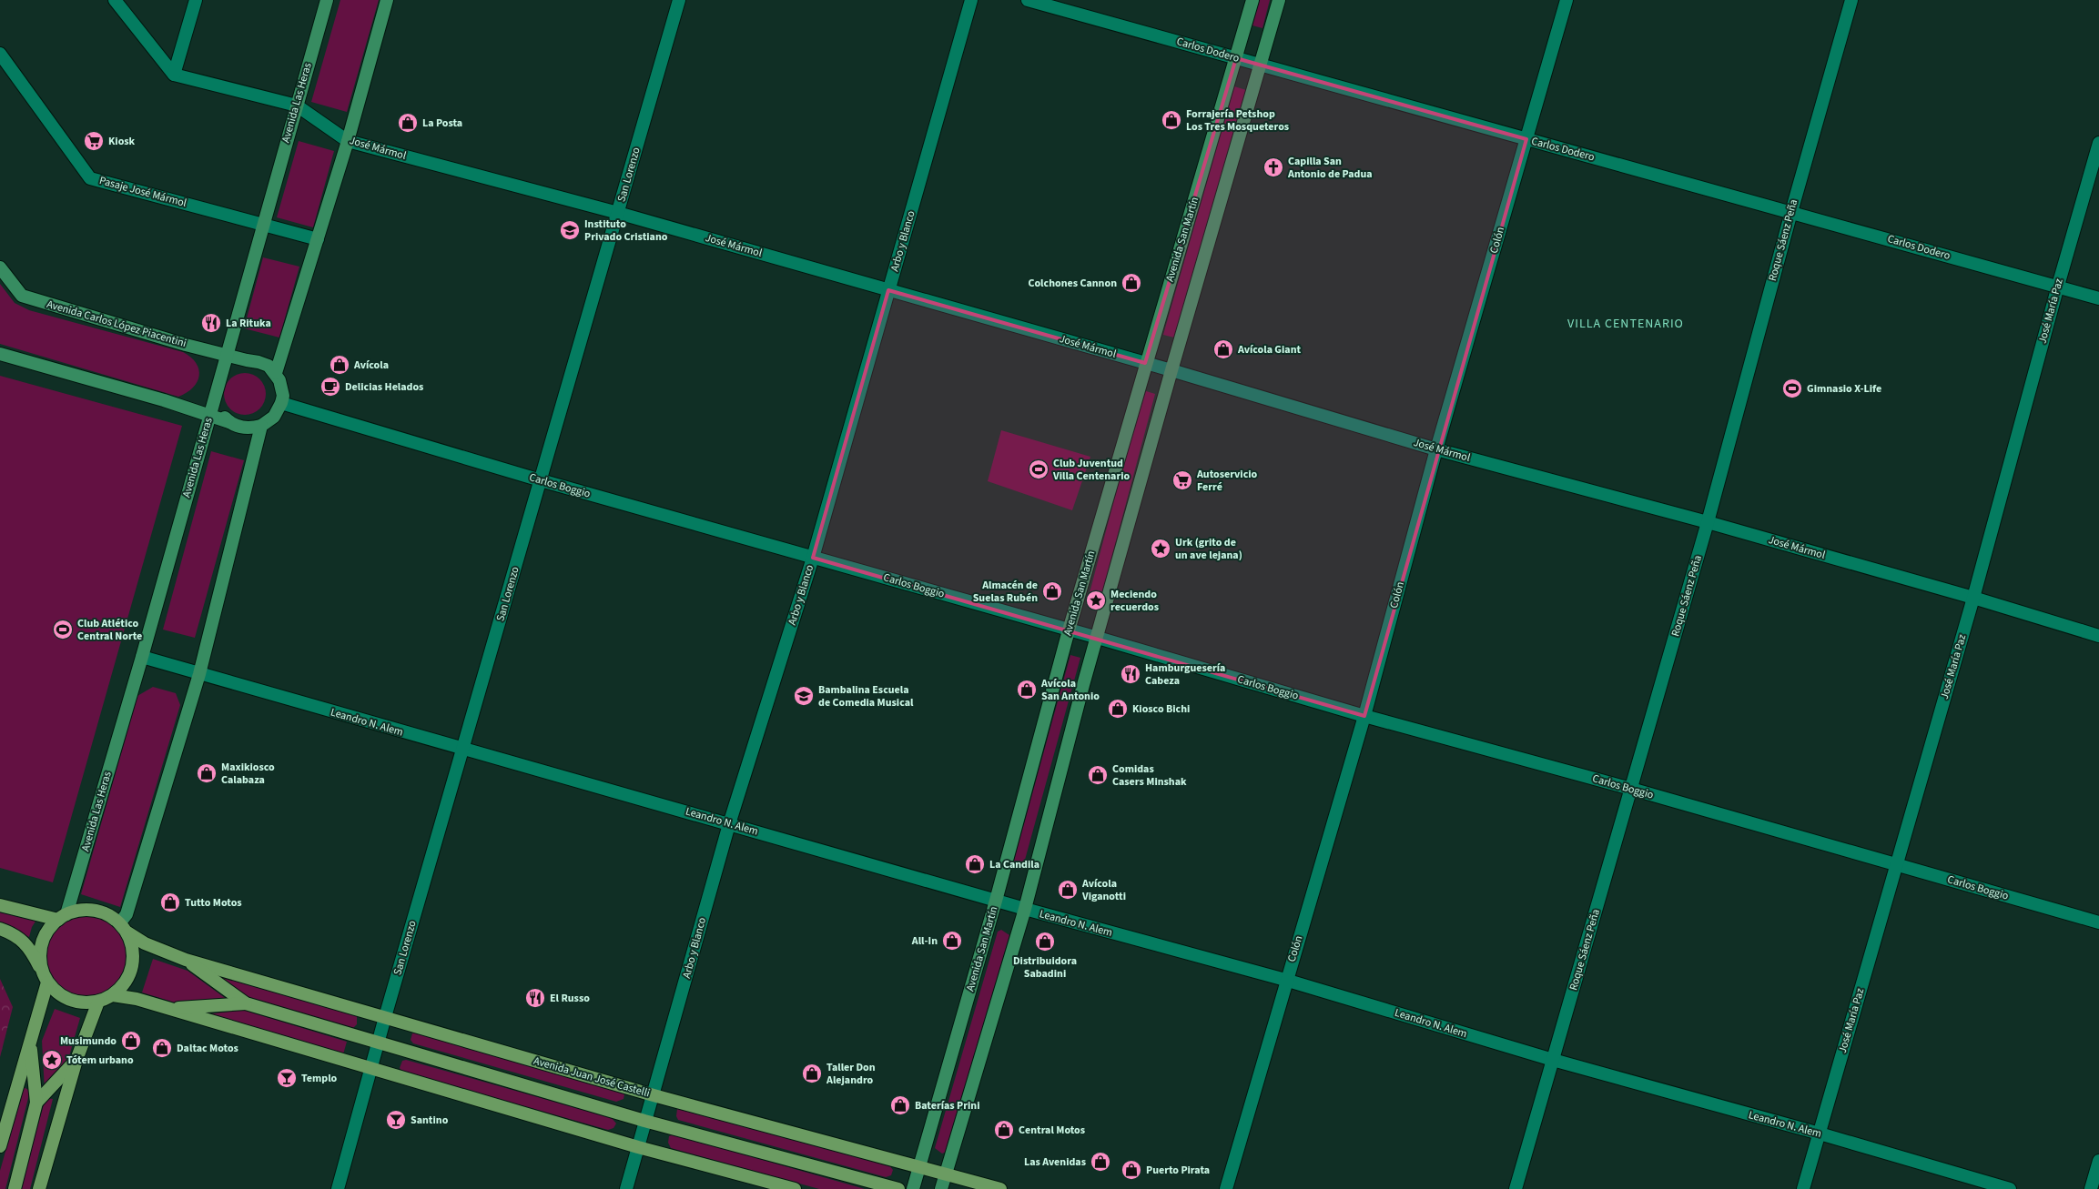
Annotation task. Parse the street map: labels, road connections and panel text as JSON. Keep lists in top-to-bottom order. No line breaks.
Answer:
{"streets":{"main road":["Avenida Las Heras","Avenida San Martín","Avenida Carlos López Piacentini","Avenida Juan José Castelli"],"street":["Carlos Dodero","José Mármol","San Lorenzo","Pasaje José Mármol","Colón","Roque Sáenz Peña","Arbo y Blanco","José María Paz","Carlos Boggio","Leandro N. Alem"]},"crossings":[["Carlos Dodero","Avenida San Martín"],["Carlos Dodero","Colón"],["Carlos Dodero","Roque Sáenz Peña"],["Carlos Dodero","José María Paz"],["Avenida Las Heras","José Mármol"],["Avenida Las Heras","Pasaje José Mármol"],["Avenida Las Heras","Avenida Carlos López Piacentini"],["Avenida Las Heras","Carlos Boggio"],["Avenida Las Heras","Leandro N. Alem"],["Avenida Las Heras","Avenida Juan José Castelli"],["José Mármol","San Lorenzo"],["José Mármol","Avenida San Martín"],["José Mármol","Colón"],["José Mármol","Roque Sáenz Peña"],["José Mármol","Arbo y Blanco"],["José Mármol","José María Paz"],["San Lorenzo","Carlos Boggio"],["San Lorenzo","Leandro N. Alem"],["San Lorenzo","Avenida Juan José Castelli"],["Avenida San Martín","Carlos Boggio"],["Avenida San Martín","Leandro N. Alem"],["Avenida San Martín","Avenida Juan José Castelli"],["Colón","Carlos Boggio"],["Colón","Leandro N. Alem"],["Roque Sáenz Peña","Carlos Boggio"],["Roque Sáenz Peña","Leandro N. Alem"],["Arbo y Blanco","Carlos Boggio"],["Arbo y Blanco","Leandro N. Alem"],["Arbo y Blanco","Avenida Juan José Castelli"],["José María Paz","Carlos Boggio"],["José María Paz","Leandro N. Alem"],["Avenida Carlos López Piacentini","Carlos Boggio"]],"districts":["VILLA CENTENARIO"],"places":{"shop":["Forrajería Petshop Los Tres Mosqueteros","La Posta","Colchones Cannon","Avícola Giant","Avícola","Almacén de Suelas Rubén","Avícola San Antonio","Kiosco Bichi","Maxikiosco Calabaza","Comidas Casers Minshak","La Candila","Avícola Viganotti","Tutto Motos","All-In","Distribuidora Sabadini","Musimundo","Daltac Motos","Taller Don Alejandro","Baterías Prini","Central Motos","Las Avenidas","Puerto Pirata"],"supermarket":["Kiosk","Autoservicio Ferré"],"church":["Capilla San Antonio de Padua"],"school or university":["Instituto Privado Cristiano","Bambalina Escuela de Comedia Musical"],"restaurant":["La Rituka","Hamburguesería Cabeza","El Russo"],"cafe":["Delicias Helados"],"sports":["Gimnasio X-Life","Club Juventud Villa Centenario","Club Atlético Central Norte"],"place":["Urk (grito de un ave lejana)","Meciendo recuerdos","Tótem urbano"],"bar":["Templo","Santino"]}}
